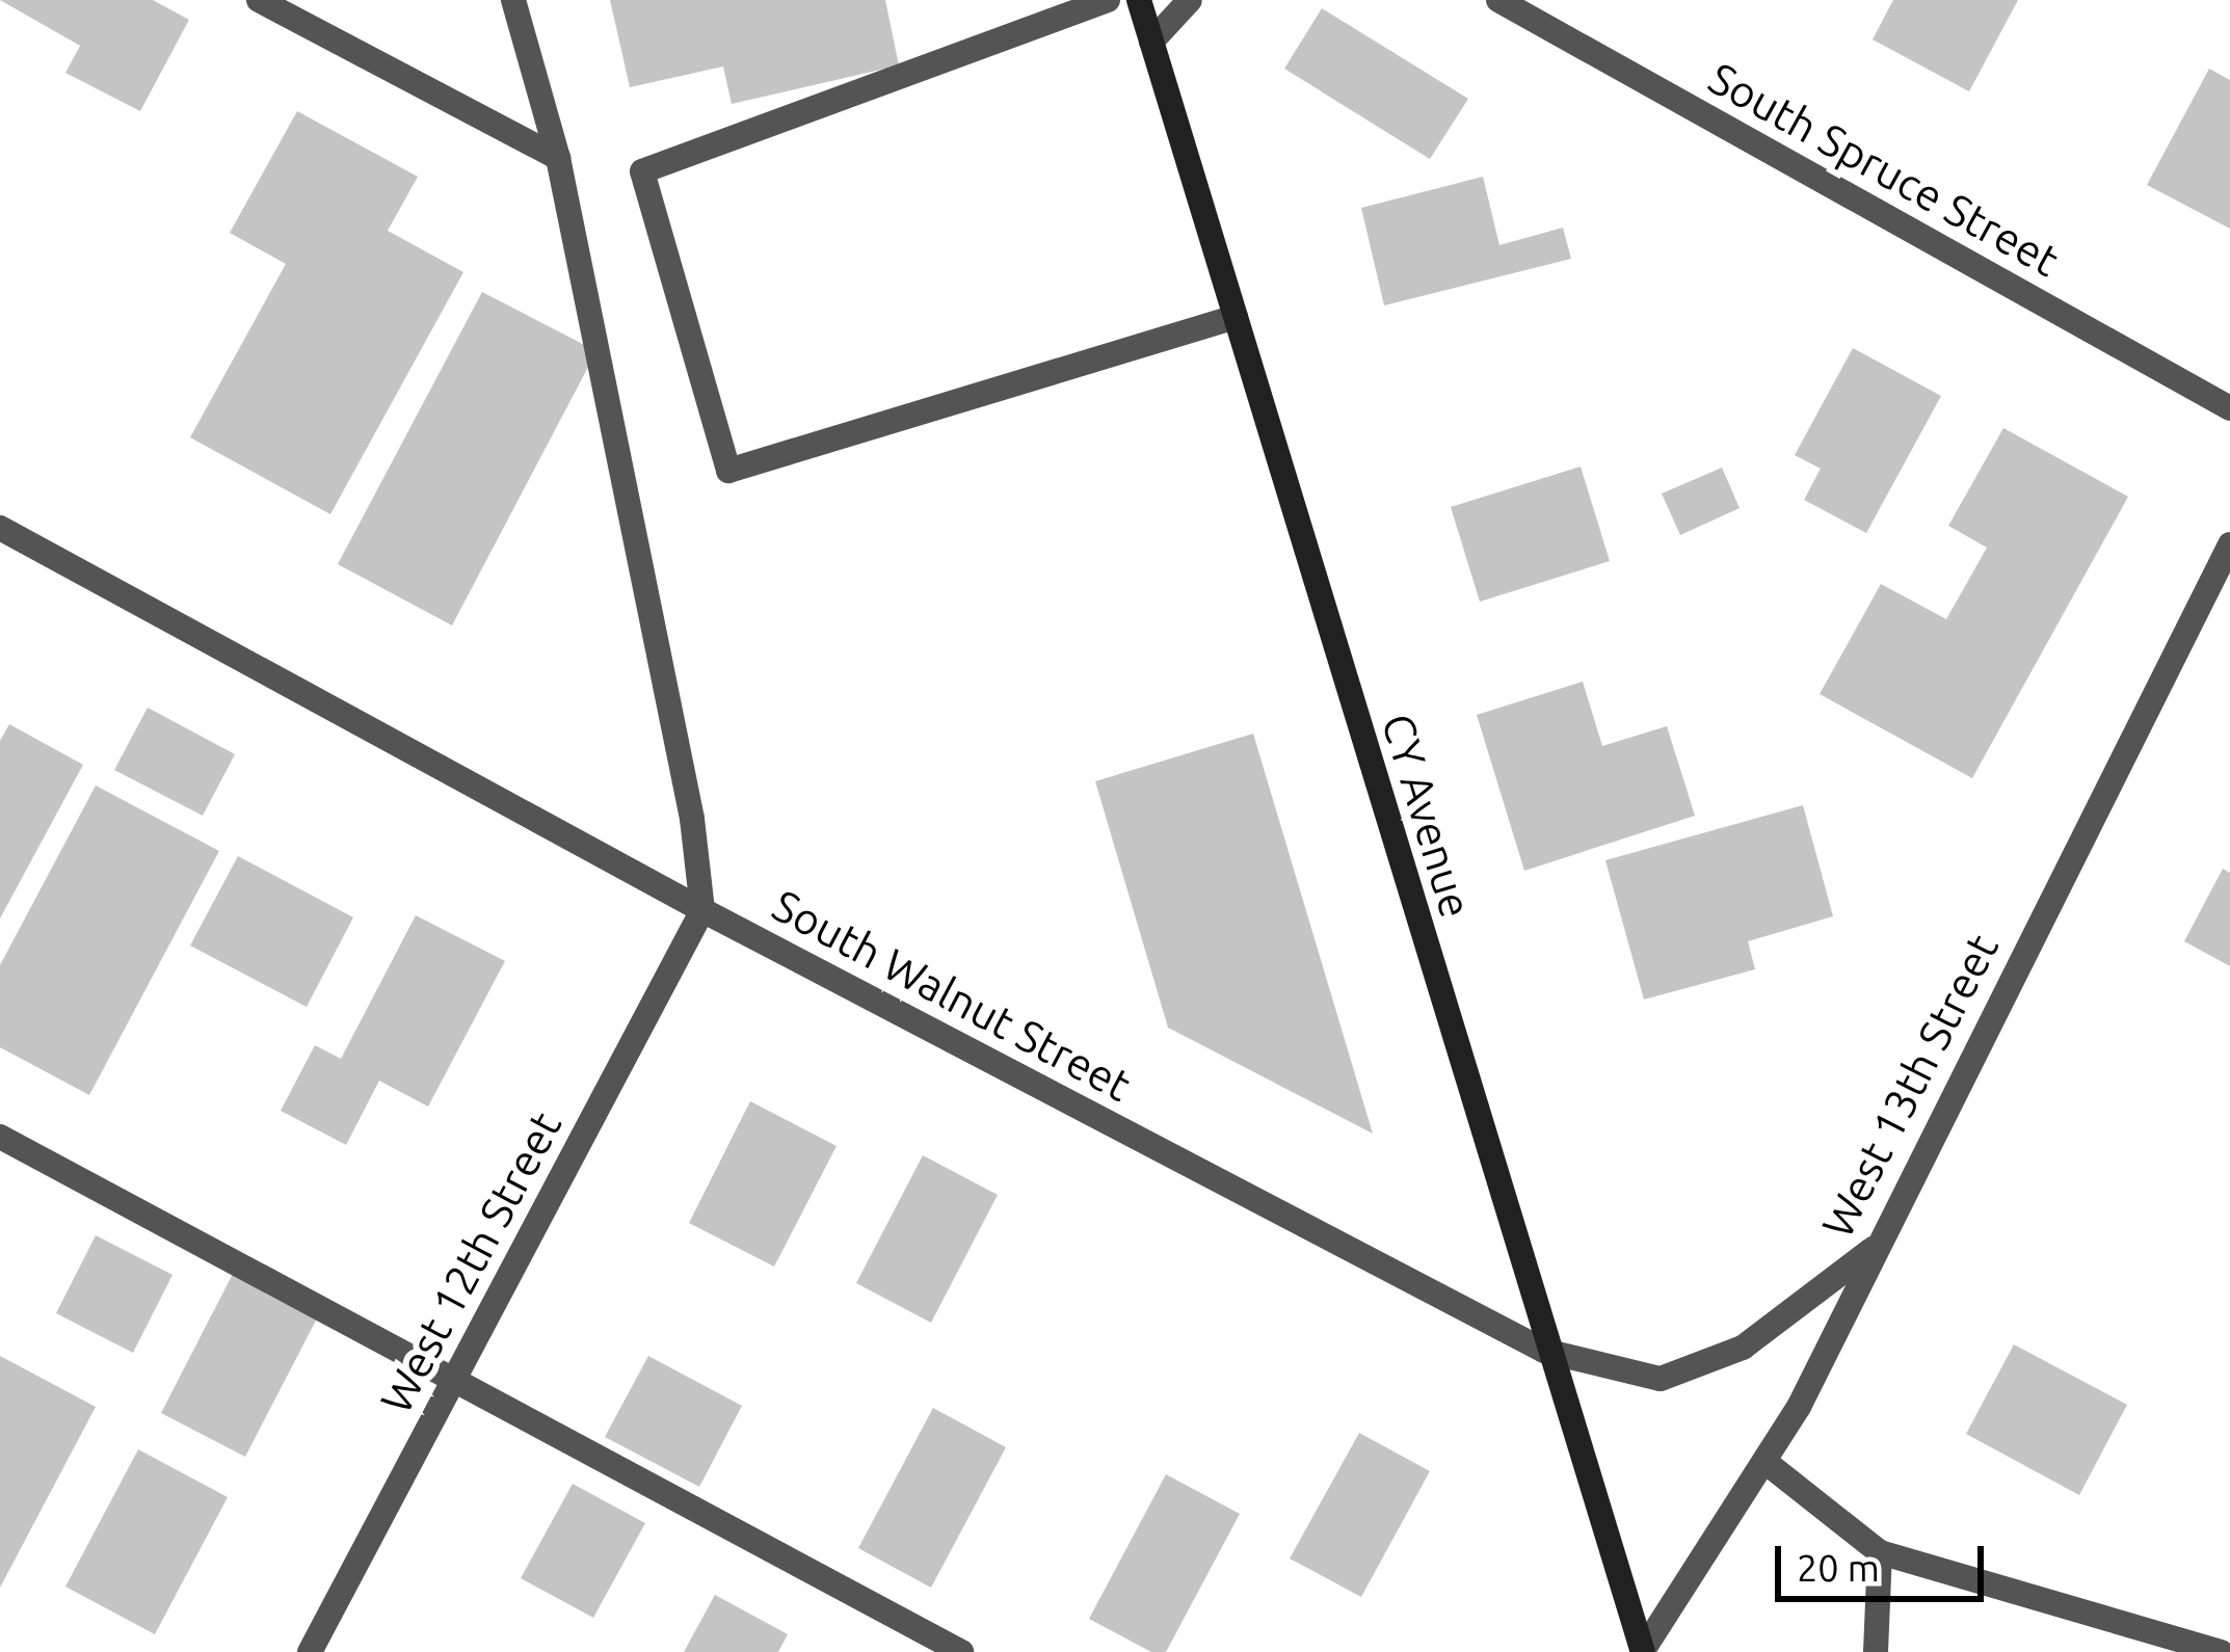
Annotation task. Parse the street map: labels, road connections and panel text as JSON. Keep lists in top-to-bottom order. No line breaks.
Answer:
{"streets":{"main road":["CY Avenue"],"street":["South Spruce Street","South Walnut Street","West 13th Street","West 12th Street"]},"crossings":[["CY Avenue","South Walnut Street"],["CY Avenue","West 13th Street"],["South Walnut Street","West 13th Street"],["South Walnut Street","West 12th Street"]],"scale_bar":"20 m"}
